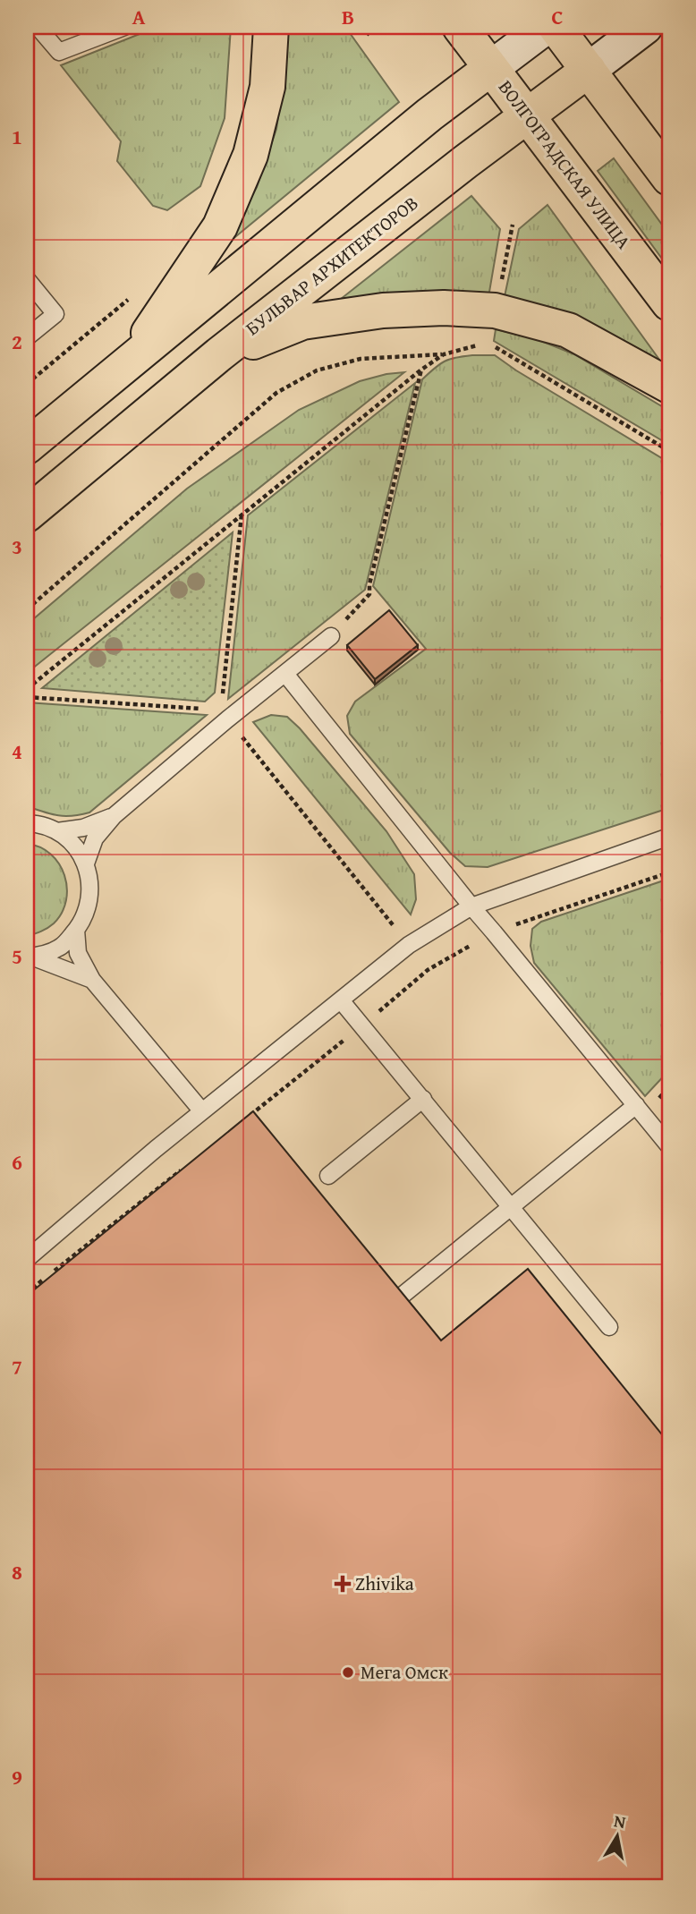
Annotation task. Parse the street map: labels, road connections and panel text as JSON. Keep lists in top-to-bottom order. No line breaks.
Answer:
{"streets":{"main road":["ВОЛГОГРАДСКАЯ УЛИЦА","БУЛЬВАР АРХИТЕКТОРОВ"]},"crossings":[["ВОЛГОГРАДСКАЯ УЛИЦА","БУЛЬВАР АРХИТЕКТОРОВ"]],"places":{"health":["Zhivika"],"other":["Мега Омск"]},"north":"top","grid":{"columns":["A","B","C"],"rows":["1","2","3","4","5","6","7","8","9"]}}
